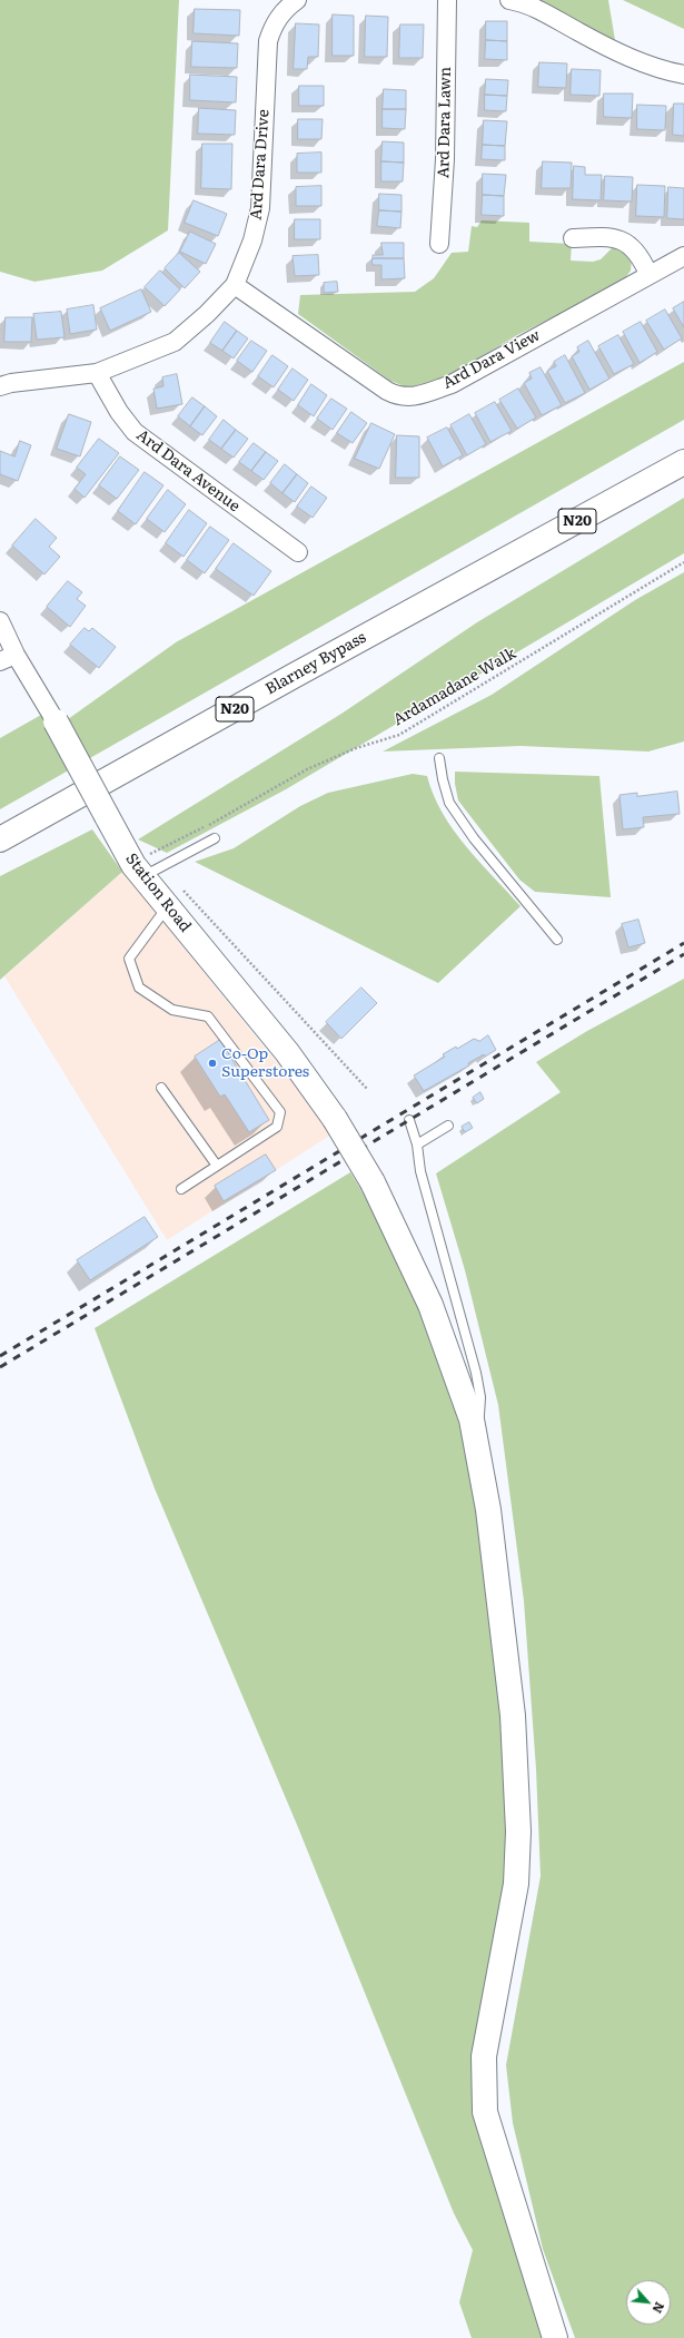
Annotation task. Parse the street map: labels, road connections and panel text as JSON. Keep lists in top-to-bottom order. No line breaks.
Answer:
{"streets":{"main road":["N20","Blarney Bypass","Station Road"],"street":["Ard Dara Lawn","Ard Dara Drive","Ard Dara View","Ard Dara Avenue"],"path":["Ardamadane Walk"]},"crossings":[["Ard Dara Drive","Ard Dara View"],["Ard Dara Drive","Ard Dara Avenue"],["Ardamadane Walk","Station Road"]],"places":["Co-Op Superstores"],"north":"bottom right"}
